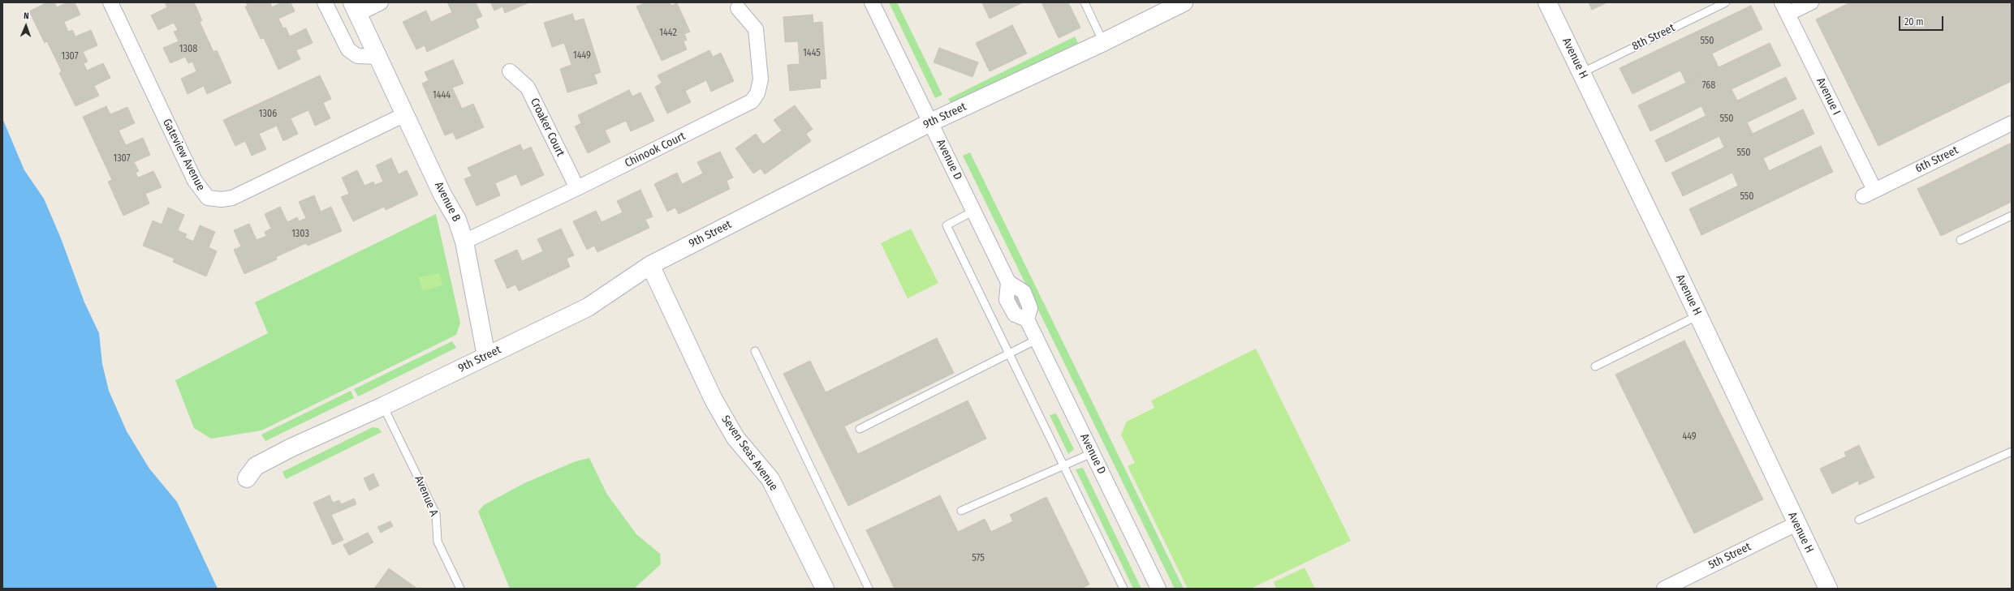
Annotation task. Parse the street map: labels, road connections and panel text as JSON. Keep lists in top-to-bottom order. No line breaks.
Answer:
{"streets":{"street":["Avenue H","Avenue I","9th Street","Croaker Court","Chinook Court","Gateview Avenue","Avenue D","6th Street","Avenue B","Seven Seas Avenue","5th Street"],"lane":["8th Street","Avenue A"]},"crossings":[["8th Street","Avenue H"],["Avenue H","5th Street"],["Avenue I","6th Street"],["9th Street","Avenue D"],["9th Street","Avenue B"],["9th Street","Seven Seas Avenue"],["9th Street","Avenue A"],["Croaker Court","Chinook Court"],["Chinook Court","Avenue B"],["Gateview Avenue","Avenue B"]],"house_numbers":["1442","550","1308","1445","1449","1307","768","1444","1306","550","550","1307","550","1303","449","575"],"scale_bar":"20 m","north":"top"}
